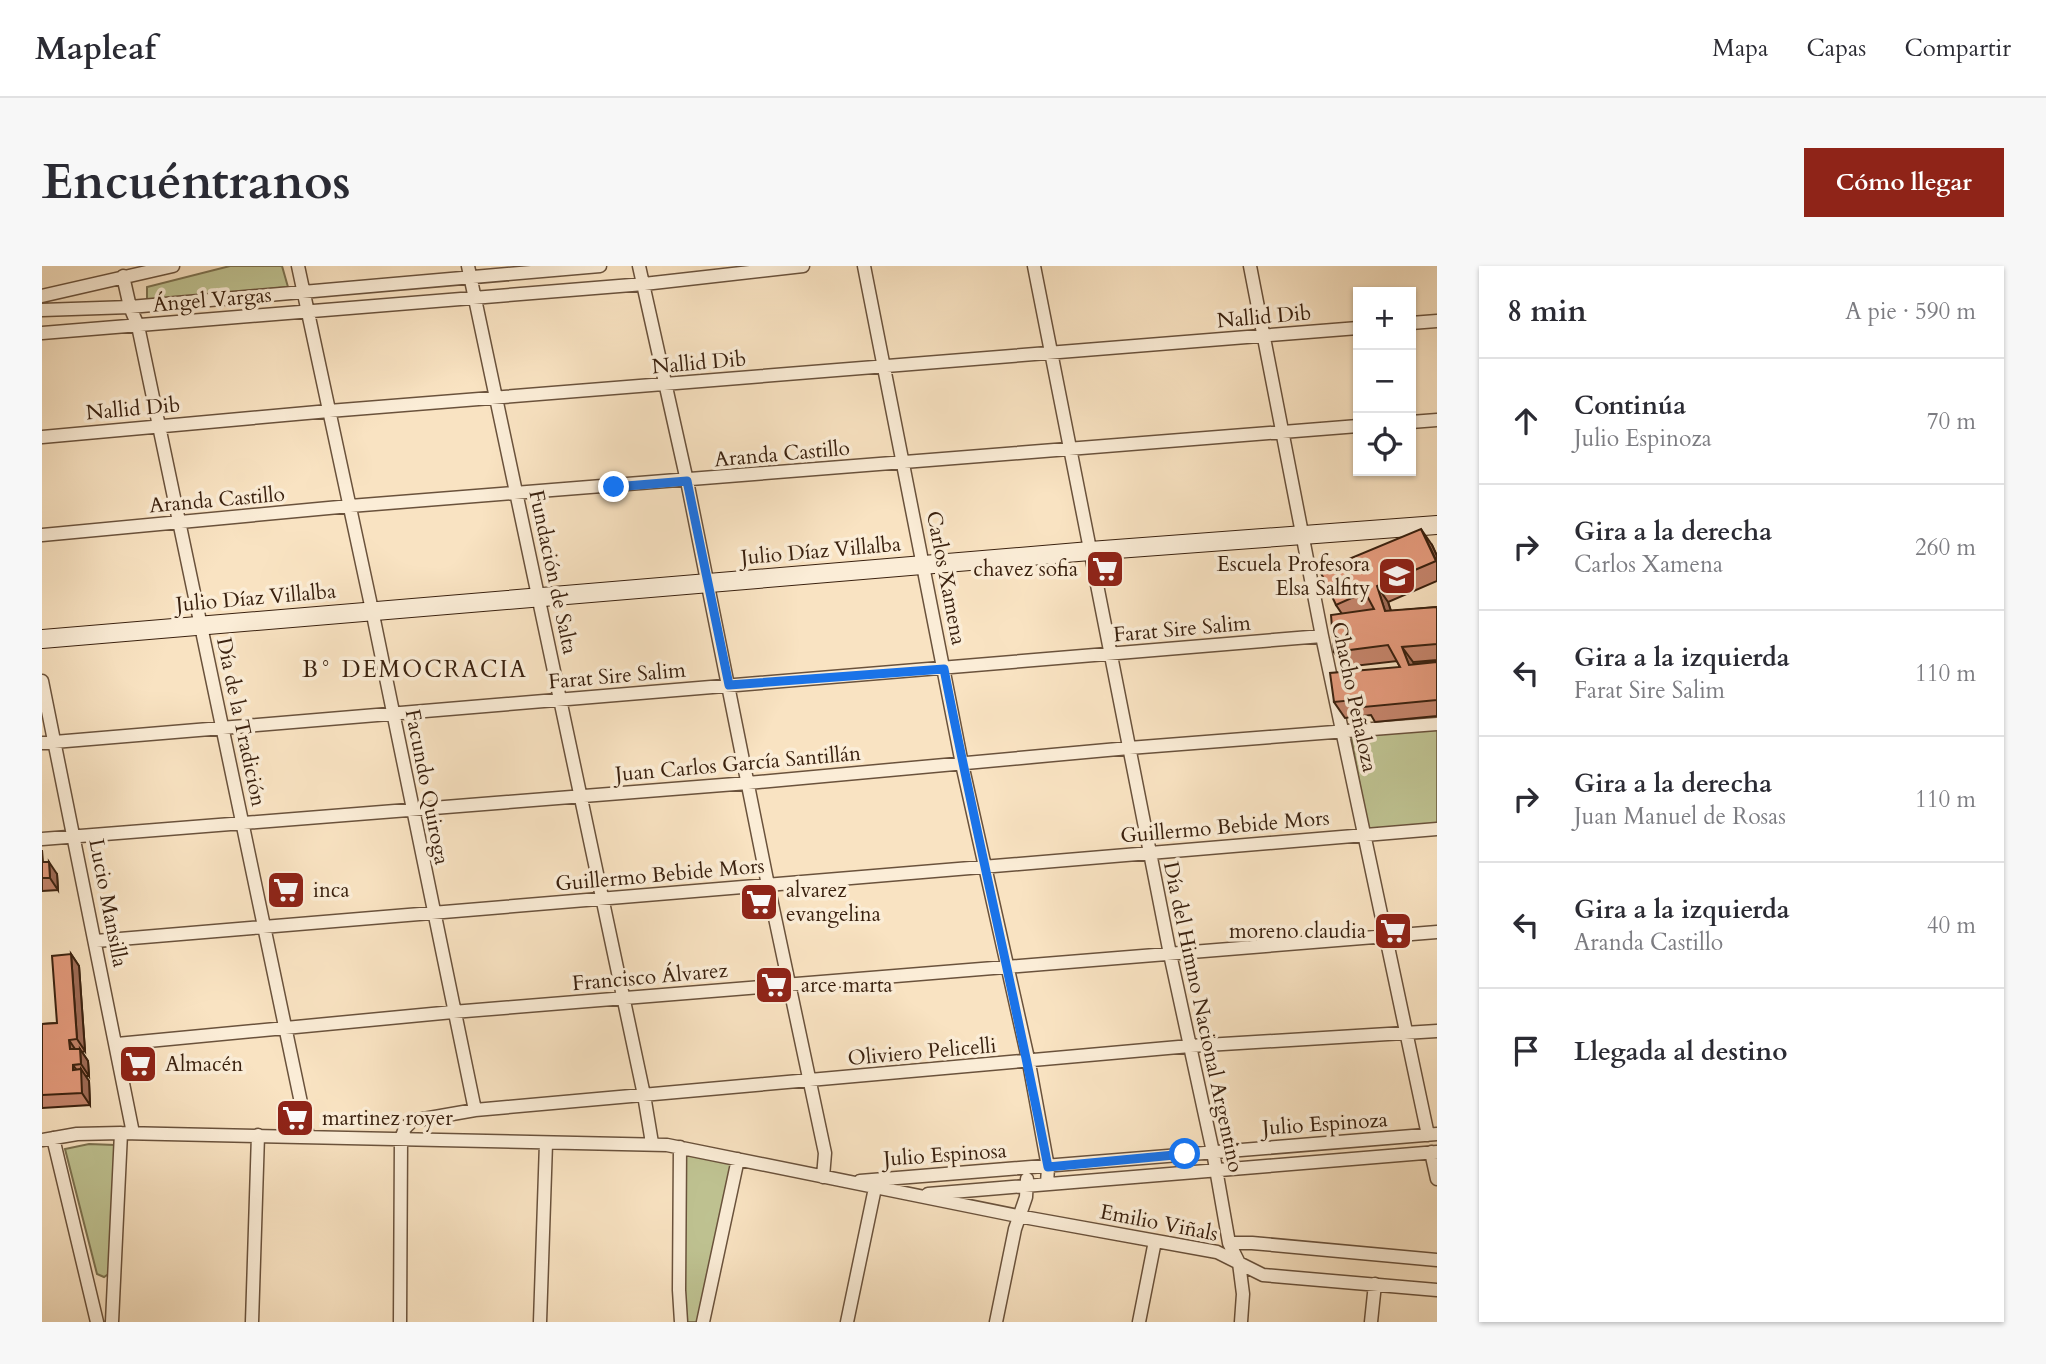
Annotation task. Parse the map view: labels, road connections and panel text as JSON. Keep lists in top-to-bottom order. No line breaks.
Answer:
{"streets":{"street":["Ángel Vargas","Nallid Dib","Aranda Castillo","Julio Díaz Villalba","Fundación de Salta","Carlos Xamena","Farat Sire Salim","Chacho Peñaloza","Día de la Tradición","Juan Carlos García Santillán","Facundo Quiroga","Guillermo Bebide Mors","Lucio Mansilla","Francisco Álvarez","Día del Himno Nacional Argentino","Oliviero Pelicelli","Julio Espinoza","Julio Espinosa","Emilio Viñals"]},"crossings":[["Ángel Vargas","Fundación de Salta"],["Ángel Vargas","Día de la Tradición"],["Ángel Vargas","Facundo Quiroga"],["Nallid Dib","Fundación de Salta"],["Nallid Dib","Carlos Xamena"],["Nallid Dib","Chacho Peñaloza"],["Nallid Dib","Día de la Tradición"],["Nallid Dib","Facundo Quiroga"],["Nallid Dib","Día del Himno Nacional Argentino"],["Aranda Castillo","Fundación de Salta"],["Aranda Castillo","Carlos Xamena"],["Aranda Castillo","Chacho Peñaloza"],["Aranda Castillo","Día de la Tradición"],["Aranda Castillo","Facundo Quiroga"],["Aranda Castillo","Día del Himno Nacional Argentino"],["Julio Díaz Villalba","Fundación de Salta"],["Julio Díaz Villalba","Carlos Xamena"],["Julio Díaz Villalba","Chacho Peñaloza"],["Julio Díaz Villalba","Día de la Tradición"],["Julio Díaz Villalba","Facundo Quiroga"],["Julio Díaz Villalba","Día del Himno Nacional Argentino"],["Fundación de Salta","Farat Sire Salim"],["Fundación de Salta","Juan Carlos García Santillán"],["Fundación de Salta","Guillermo Bebide Mors"],["Fundación de Salta","Francisco Álvarez"],["Fundación de Salta","Oliviero Pelicelli"],["Carlos Xamena","Farat Sire Salim"],["Carlos Xamena","Juan Carlos García Santillán"],["Carlos Xamena","Guillermo Bebide Mors"],["Carlos Xamena","Francisco Álvarez"],["Carlos Xamena","Oliviero Pelicelli"],["Carlos Xamena","Julio Espinoza"],["Carlos Xamena","Julio Espinosa"],["Farat Sire Salim","Chacho Peñaloza"],["Farat Sire Salim","Día de la Tradición"],["Farat Sire Salim","Facundo Quiroga"],["Farat Sire Salim","Lucio Mansilla"],["Farat Sire Salim","Día del Himno Nacional Argentino"],["Chacho Peñaloza","Juan Carlos García Santillán"],["Chacho Peñaloza","Guillermo Bebide Mors"],["Chacho Peñaloza","Francisco Álvarez"],["Chacho Peñaloza","Oliviero Pelicelli"],["Chacho Peñaloza","Julio Espinoza"],["Día de la Tradición","Juan Carlos García Santillán"],["Día de la Tradición","Guillermo Bebide Mors"],["Día de la Tradición","Francisco Álvarez"],["Juan Carlos García Santillán","Facundo Quiroga"],["Juan Carlos García Santillán","Lucio Mansilla"],["Juan Carlos García Santillán","Día del Himno Nacional Argentino"],["Facundo Quiroga","Guillermo Bebide Mors"],["Facundo Quiroga","Francisco Álvarez"],["Facundo Quiroga","Oliviero Pelicelli"],["Guillermo Bebide Mors","Lucio Mansilla"],["Guillermo Bebide Mors","Día del Himno Nacional Argentino"],["Lucio Mansilla","Francisco Álvarez"],["Francisco Álvarez","Día del Himno Nacional Argentino"],["Día del Himno Nacional Argentino","Oliviero Pelicelli"],["Día del Himno Nacional Argentino","Julio Espinoza"],["Día del Himno Nacional Argentino","Julio Espinosa"],["Día del Himno Nacional Argentino","Emilio Viñals"],["Julio Espinoza","Julio Espinosa"],["Julio Espinosa","Emilio Viñals"]],"districts":["B° DEMOCRACIA"],"places":{"supermarket":["chavez sofia","inca","alvarez evangelina","moreno claudia","arce marta","Almacén","martinez royer"],"school or university":["Escuela Profesora Elsa Salfity"]},"page":{"header":"Mapleaf","nav":["Mapa","Capas","Compartir"],"buttons":"Cómo llegar","title":"Encuéntranos","heading":["8 min","A pie · 590 m"],"map_buttons":["+","−"],"list":[["Continúa","Julio Espinoza","70 m"],["Gira a la derecha","Carlos Xamena","260 m"],["Gira a la izquierda","Farat Sire Salim","110 m"],["Gira a la derecha","Juan Manuel de Rosas","110 m"],["Gira a la izquierda","Aranda Castillo","40 m"],"Llegada al destino"]}}
